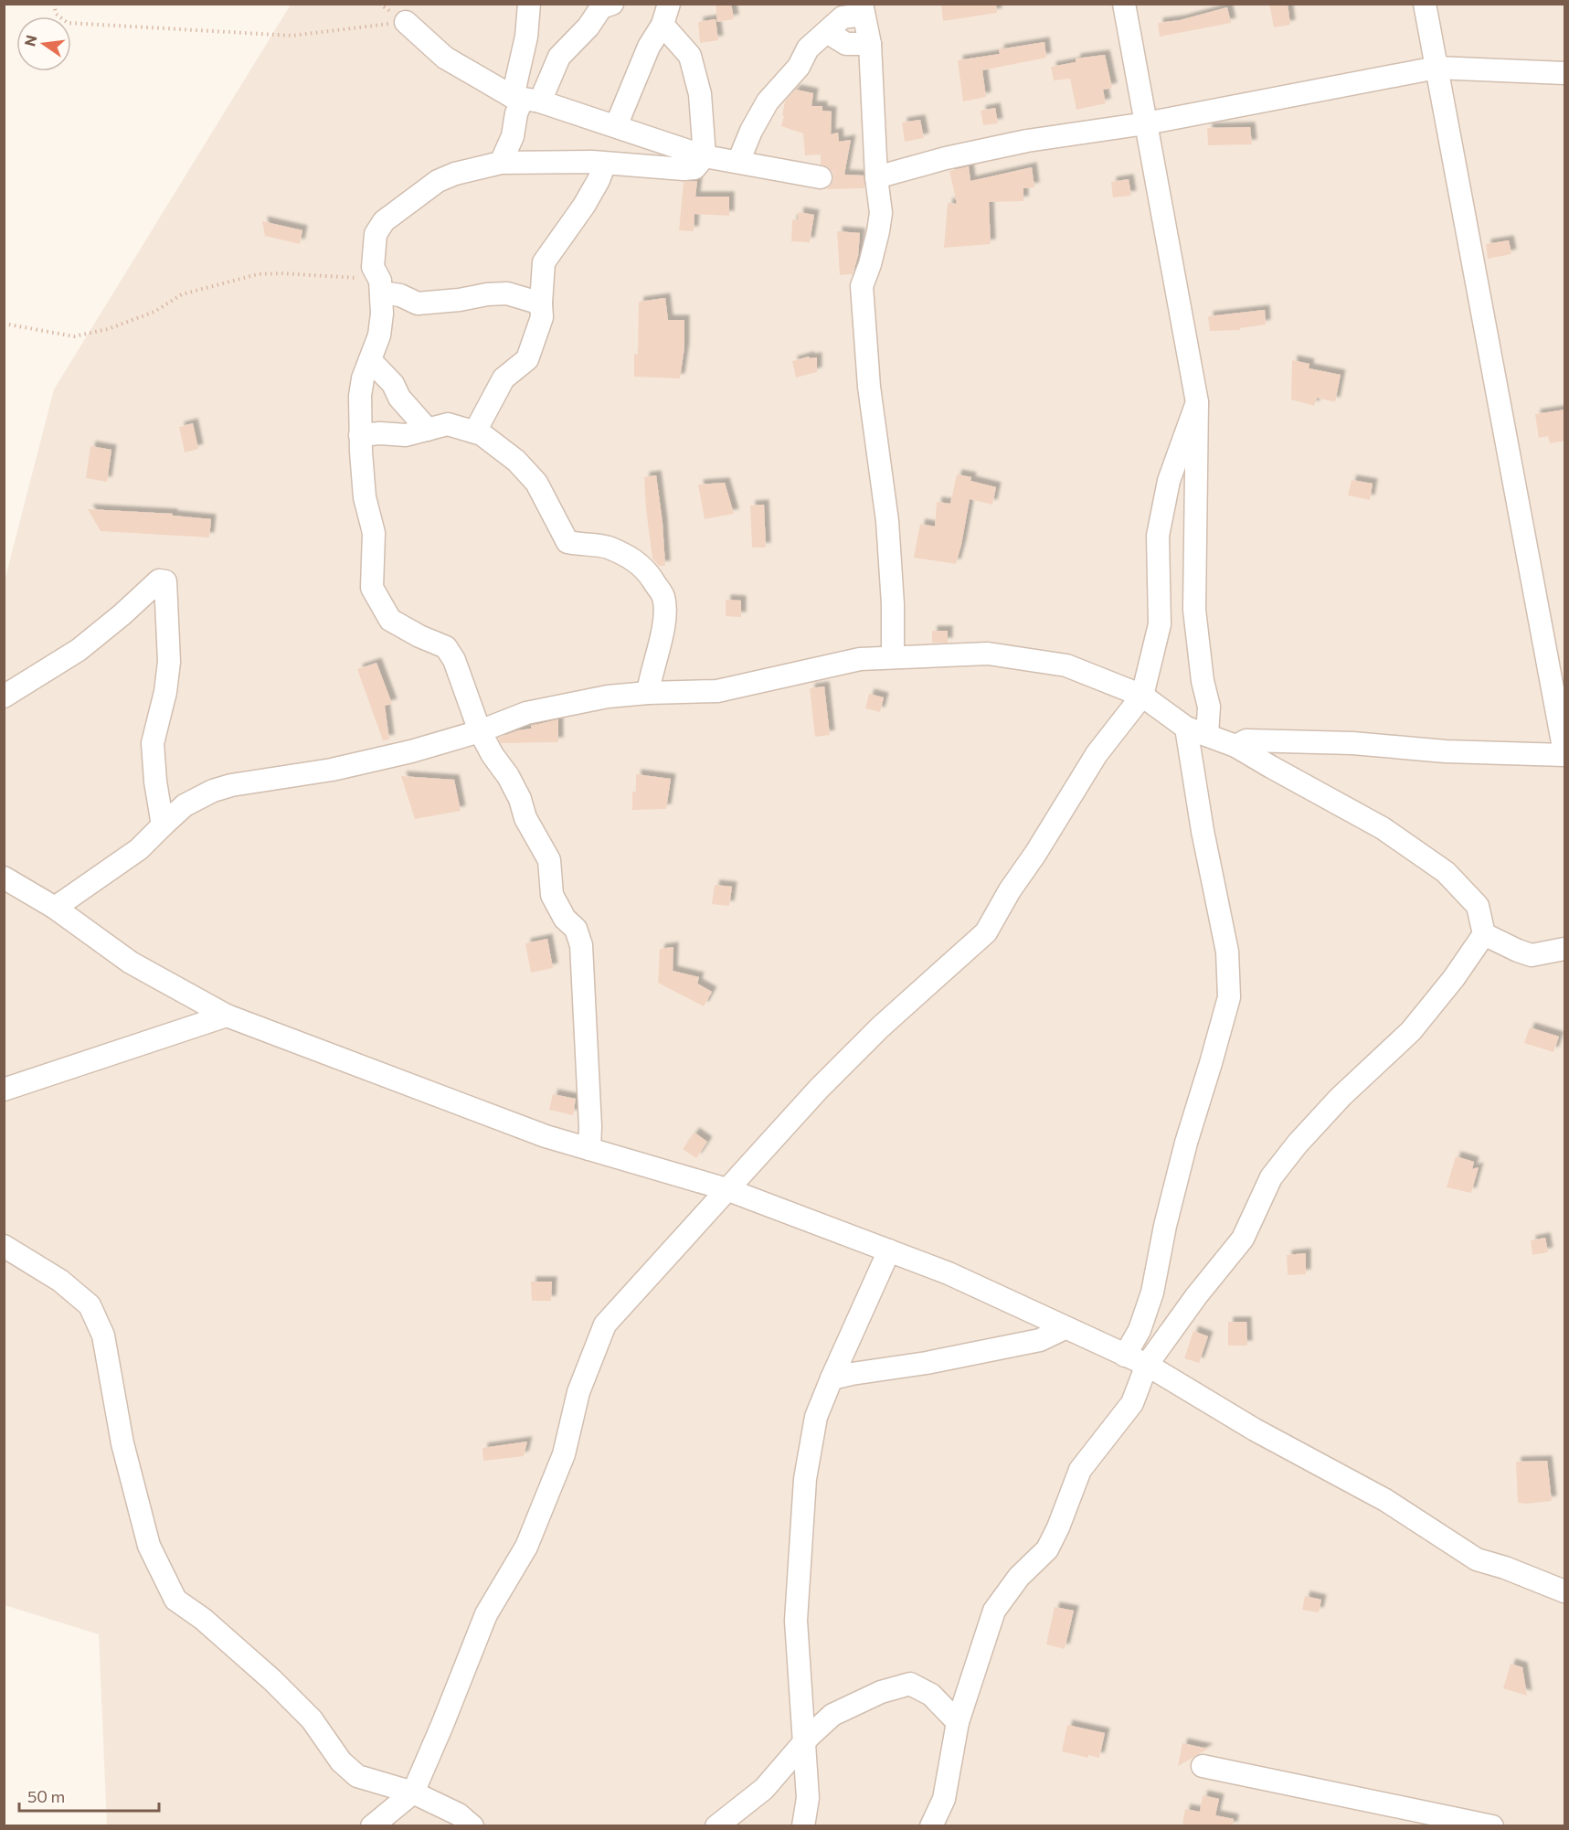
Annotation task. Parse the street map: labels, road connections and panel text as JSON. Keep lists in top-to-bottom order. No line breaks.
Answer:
{"scale_bar":"50 m","north":"left"}
